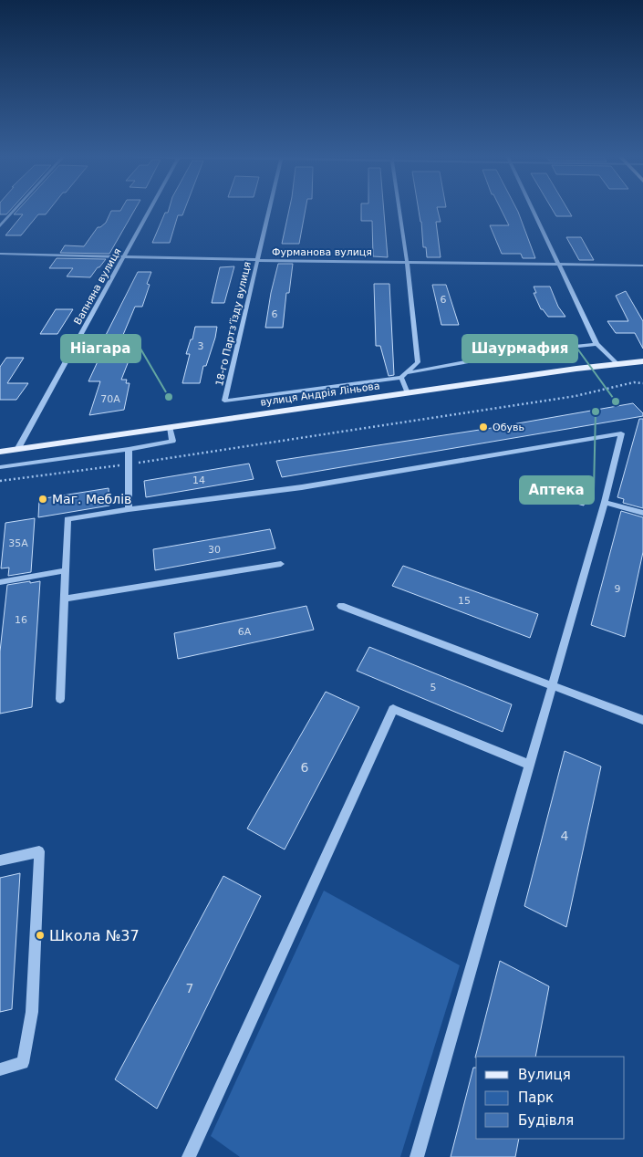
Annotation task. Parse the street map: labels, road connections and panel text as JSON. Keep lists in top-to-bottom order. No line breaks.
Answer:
{"streets":{"main road":["вулиця Андрія Ліньова"],"street":["Фурманова вулиця","Вапняна вулиця","18-го Партз’їзду вулиця"]},"crossings":[["Фурманова вулиця","Вапняна вулиця"],["Фурманова вулиця","18-го Партз’їзду вулиця"],["Вапняна вулиця","вулиця Андрія Ліньова"]],"places":["Ніагара","Шаурмафия","Аптека","Обувь","Маг. Меблів","Школа №37"],"house_numbers":["6","6","3","70А","14","35А","30","9","15","16","6А","5","6","4","7"],"legend":["Вулиця","Парк","Будівля"]}
